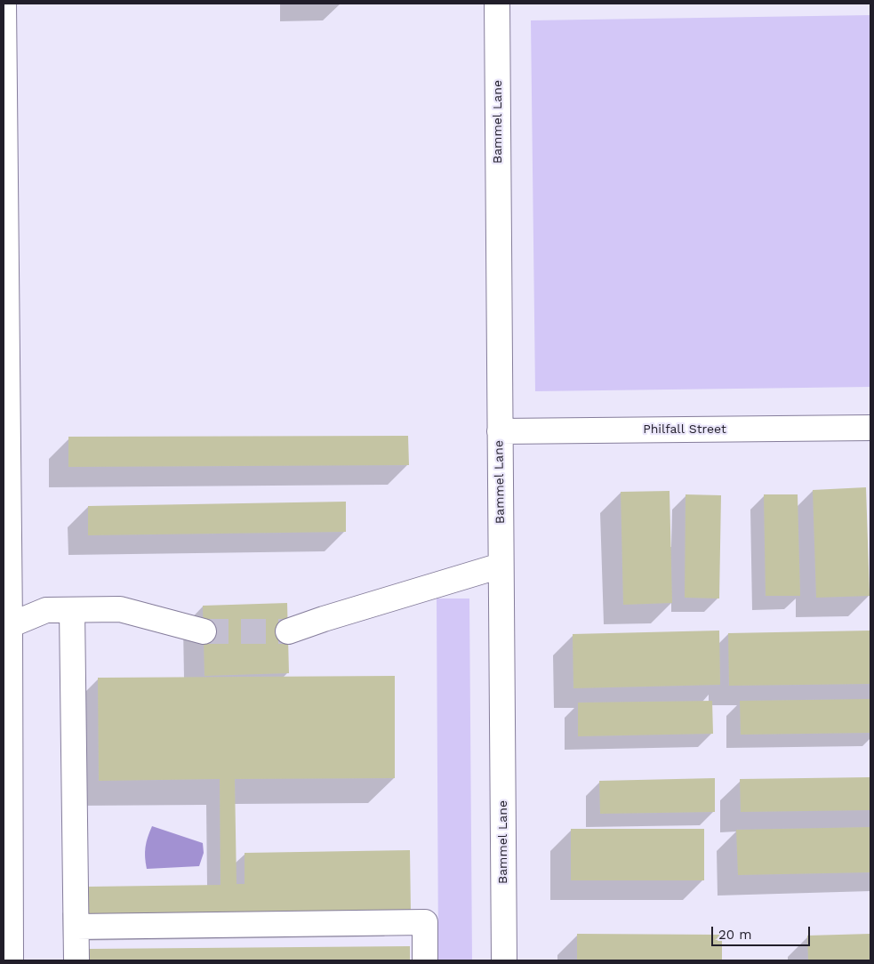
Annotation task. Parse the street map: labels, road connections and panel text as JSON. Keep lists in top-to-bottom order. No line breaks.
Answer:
{"streets":{"street":["Bammel Lane","Philfall Street"]},"crossings":[["Bammel Lane","Philfall Street"]],"scale_bar":"20 m"}
